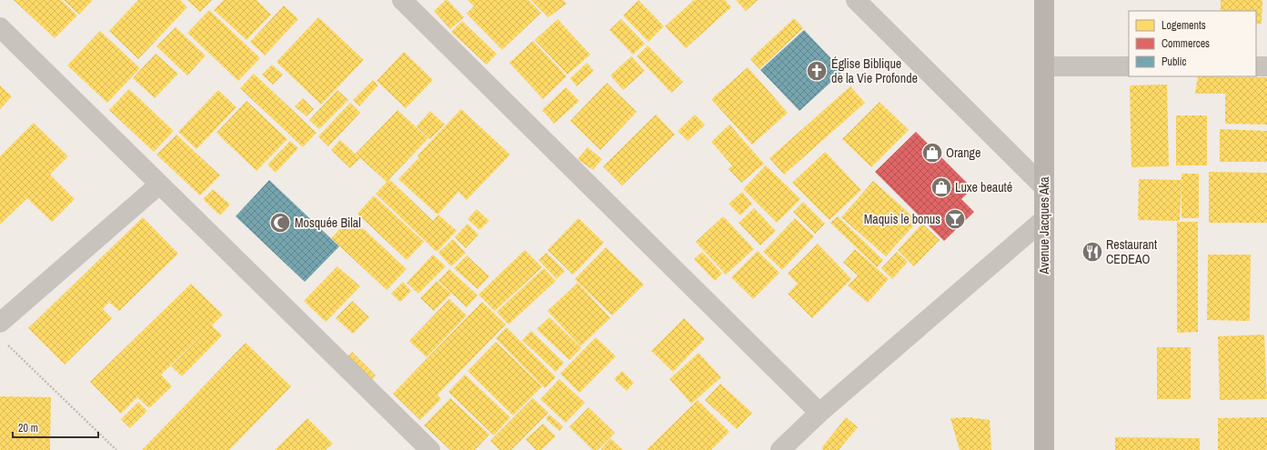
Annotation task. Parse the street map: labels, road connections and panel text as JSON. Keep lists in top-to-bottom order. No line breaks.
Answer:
{"streets":{"street":["Avenue Jacques Aka"]},"places":{"church":["Église Biblique de la Vie Profonde"],"shop":["Orange","Luxe beauté"],"bar":["Maquis le bonus"],"mosque":["Mosquée Bilal"],"restaurant":["Restaurant CEDEAO"]},"legend":["Logements","Commerces","Public"],"scale_bar":"20 m"}
